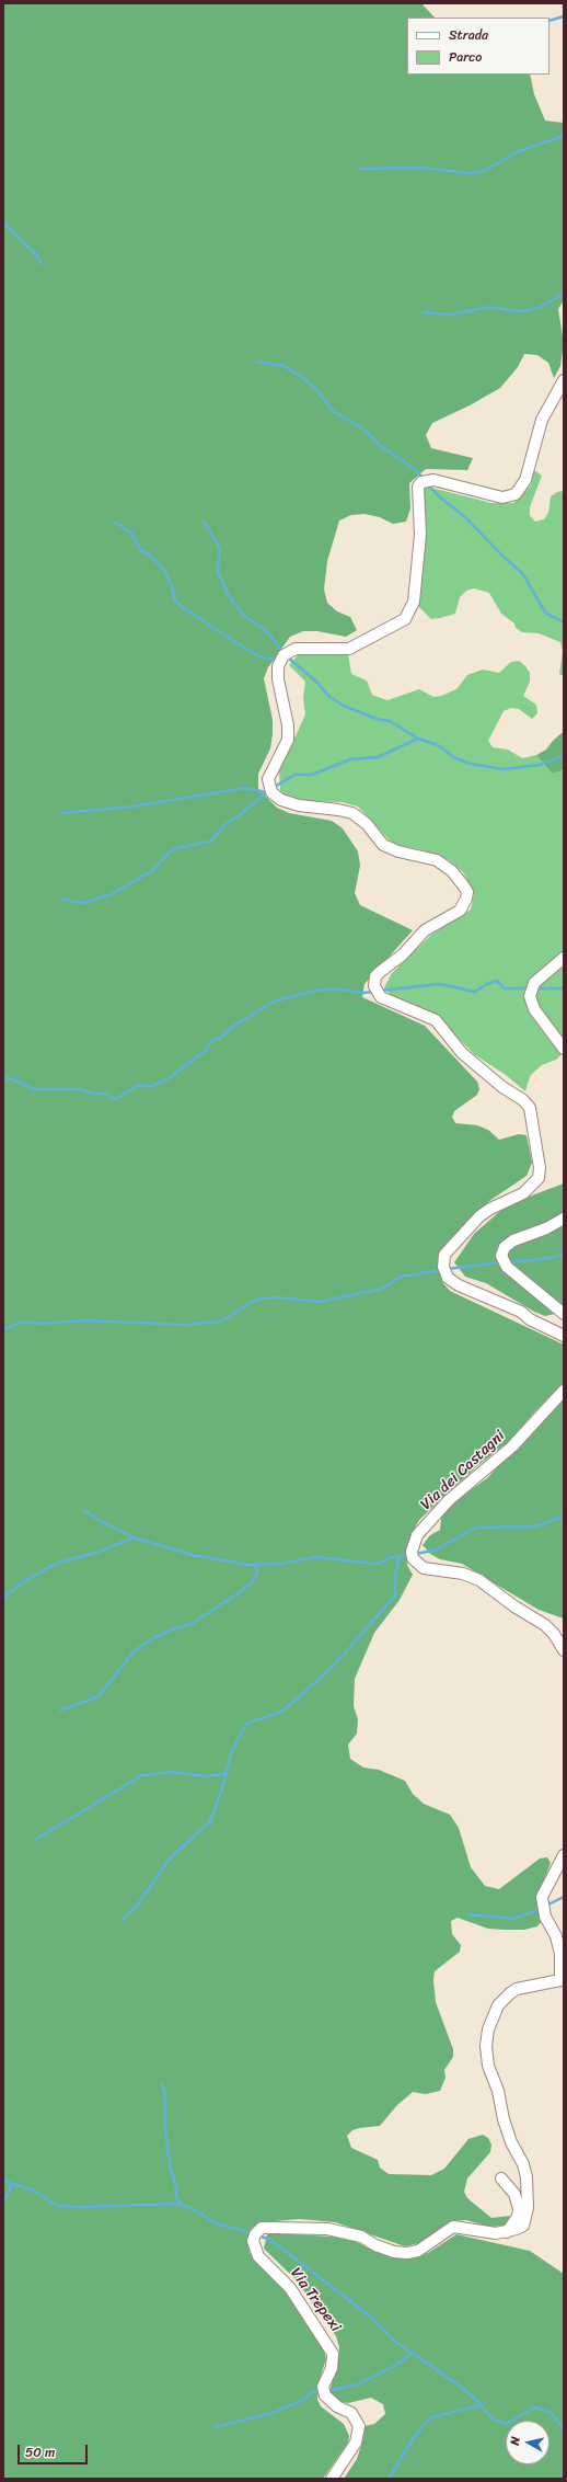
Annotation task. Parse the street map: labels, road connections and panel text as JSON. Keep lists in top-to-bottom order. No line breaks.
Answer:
{"streets":{"street":["Via dei Castagni","Via Trepexi"]},"legend":["Strada","Parco"],"scale_bar":"50 m","north":"left"}
